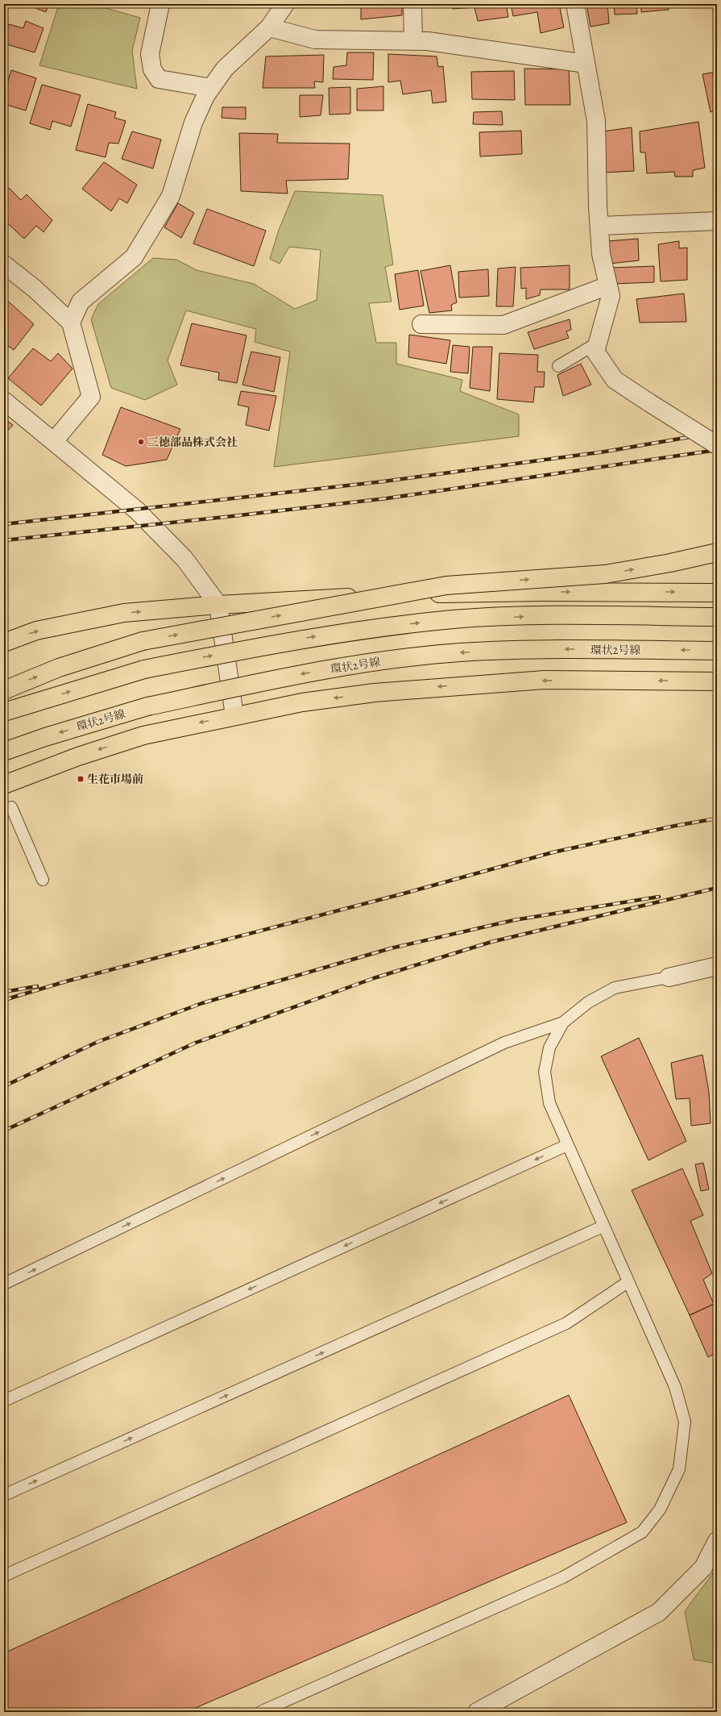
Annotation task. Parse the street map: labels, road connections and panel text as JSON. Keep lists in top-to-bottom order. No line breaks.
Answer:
{"streets":{"main road":["環状2号線"]},"places":{"other":["三徳部品株式会社"],"transit":["生花市場前"]}}
